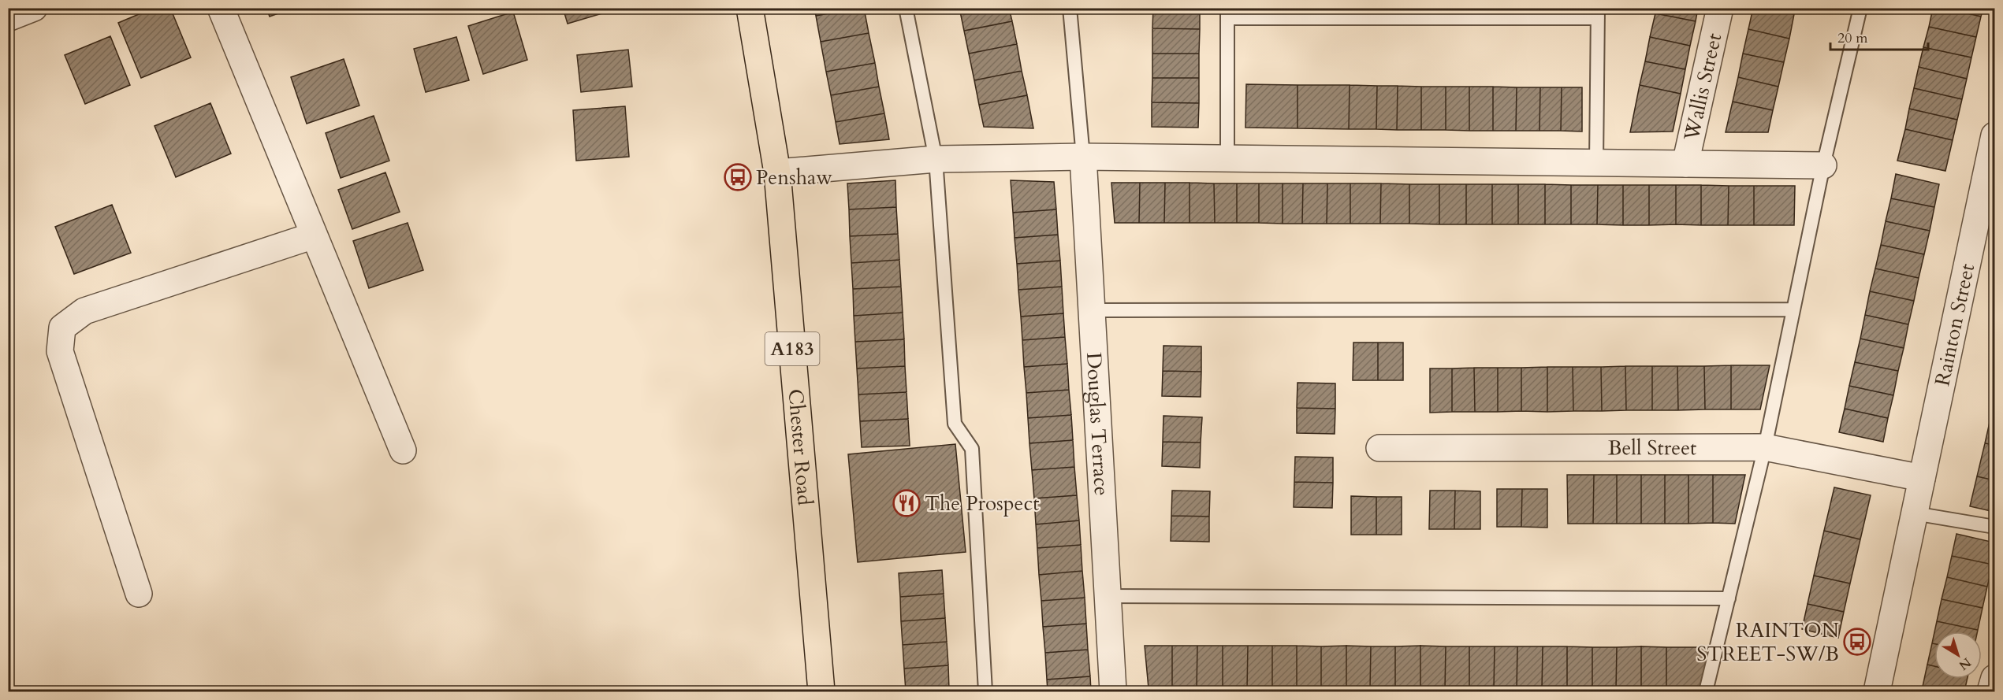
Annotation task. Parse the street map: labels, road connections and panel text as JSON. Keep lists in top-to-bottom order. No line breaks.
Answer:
{"streets":{"main road":["A183","Chester Road"],"street":["Wallis Street","Rainton Street","Douglas Terrace","Bell Street"]},"crossings":[["Rainton Street","Bell Street"]],"places":{"bus stop":["Penshaw","RAINTON STREET-SW/B"],"restaurant":["The Prospect"]},"scale_bar":"20 m","north":"bottom right"}
